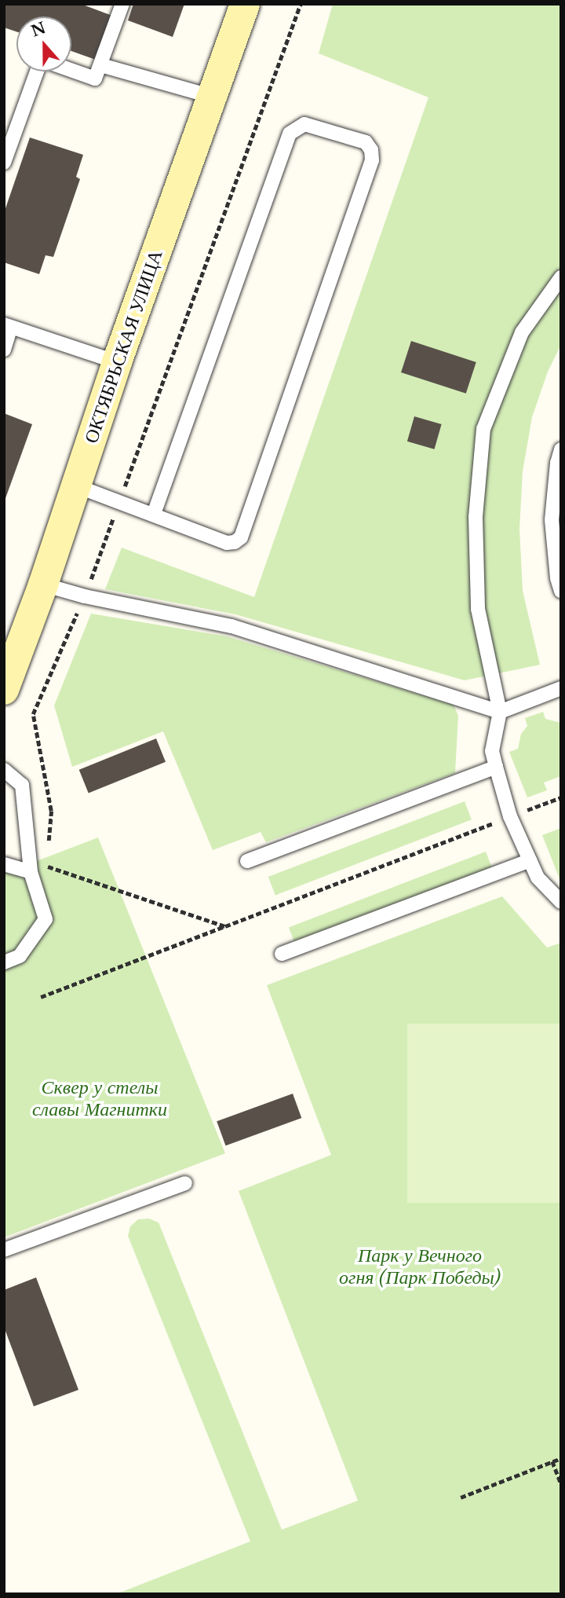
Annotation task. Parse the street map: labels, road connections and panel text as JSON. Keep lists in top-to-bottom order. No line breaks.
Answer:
{"streets":{"main road":["ОКТЯБРЬСКАЯ УЛИЦА"]},"parks":["Сквер у стелы славы Магнитки","Парк у Вечного огня (Парк Победы)"],"north":"top"}
